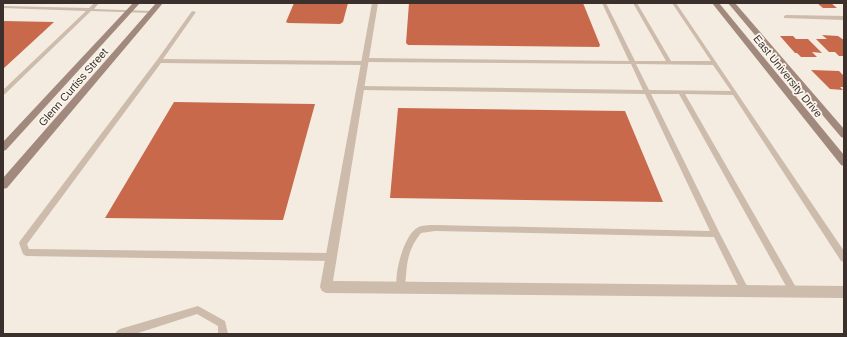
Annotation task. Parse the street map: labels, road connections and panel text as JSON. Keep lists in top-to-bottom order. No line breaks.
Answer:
{"streets":{"street":["East University Drive","Glenn Curtiss Street"]}}
